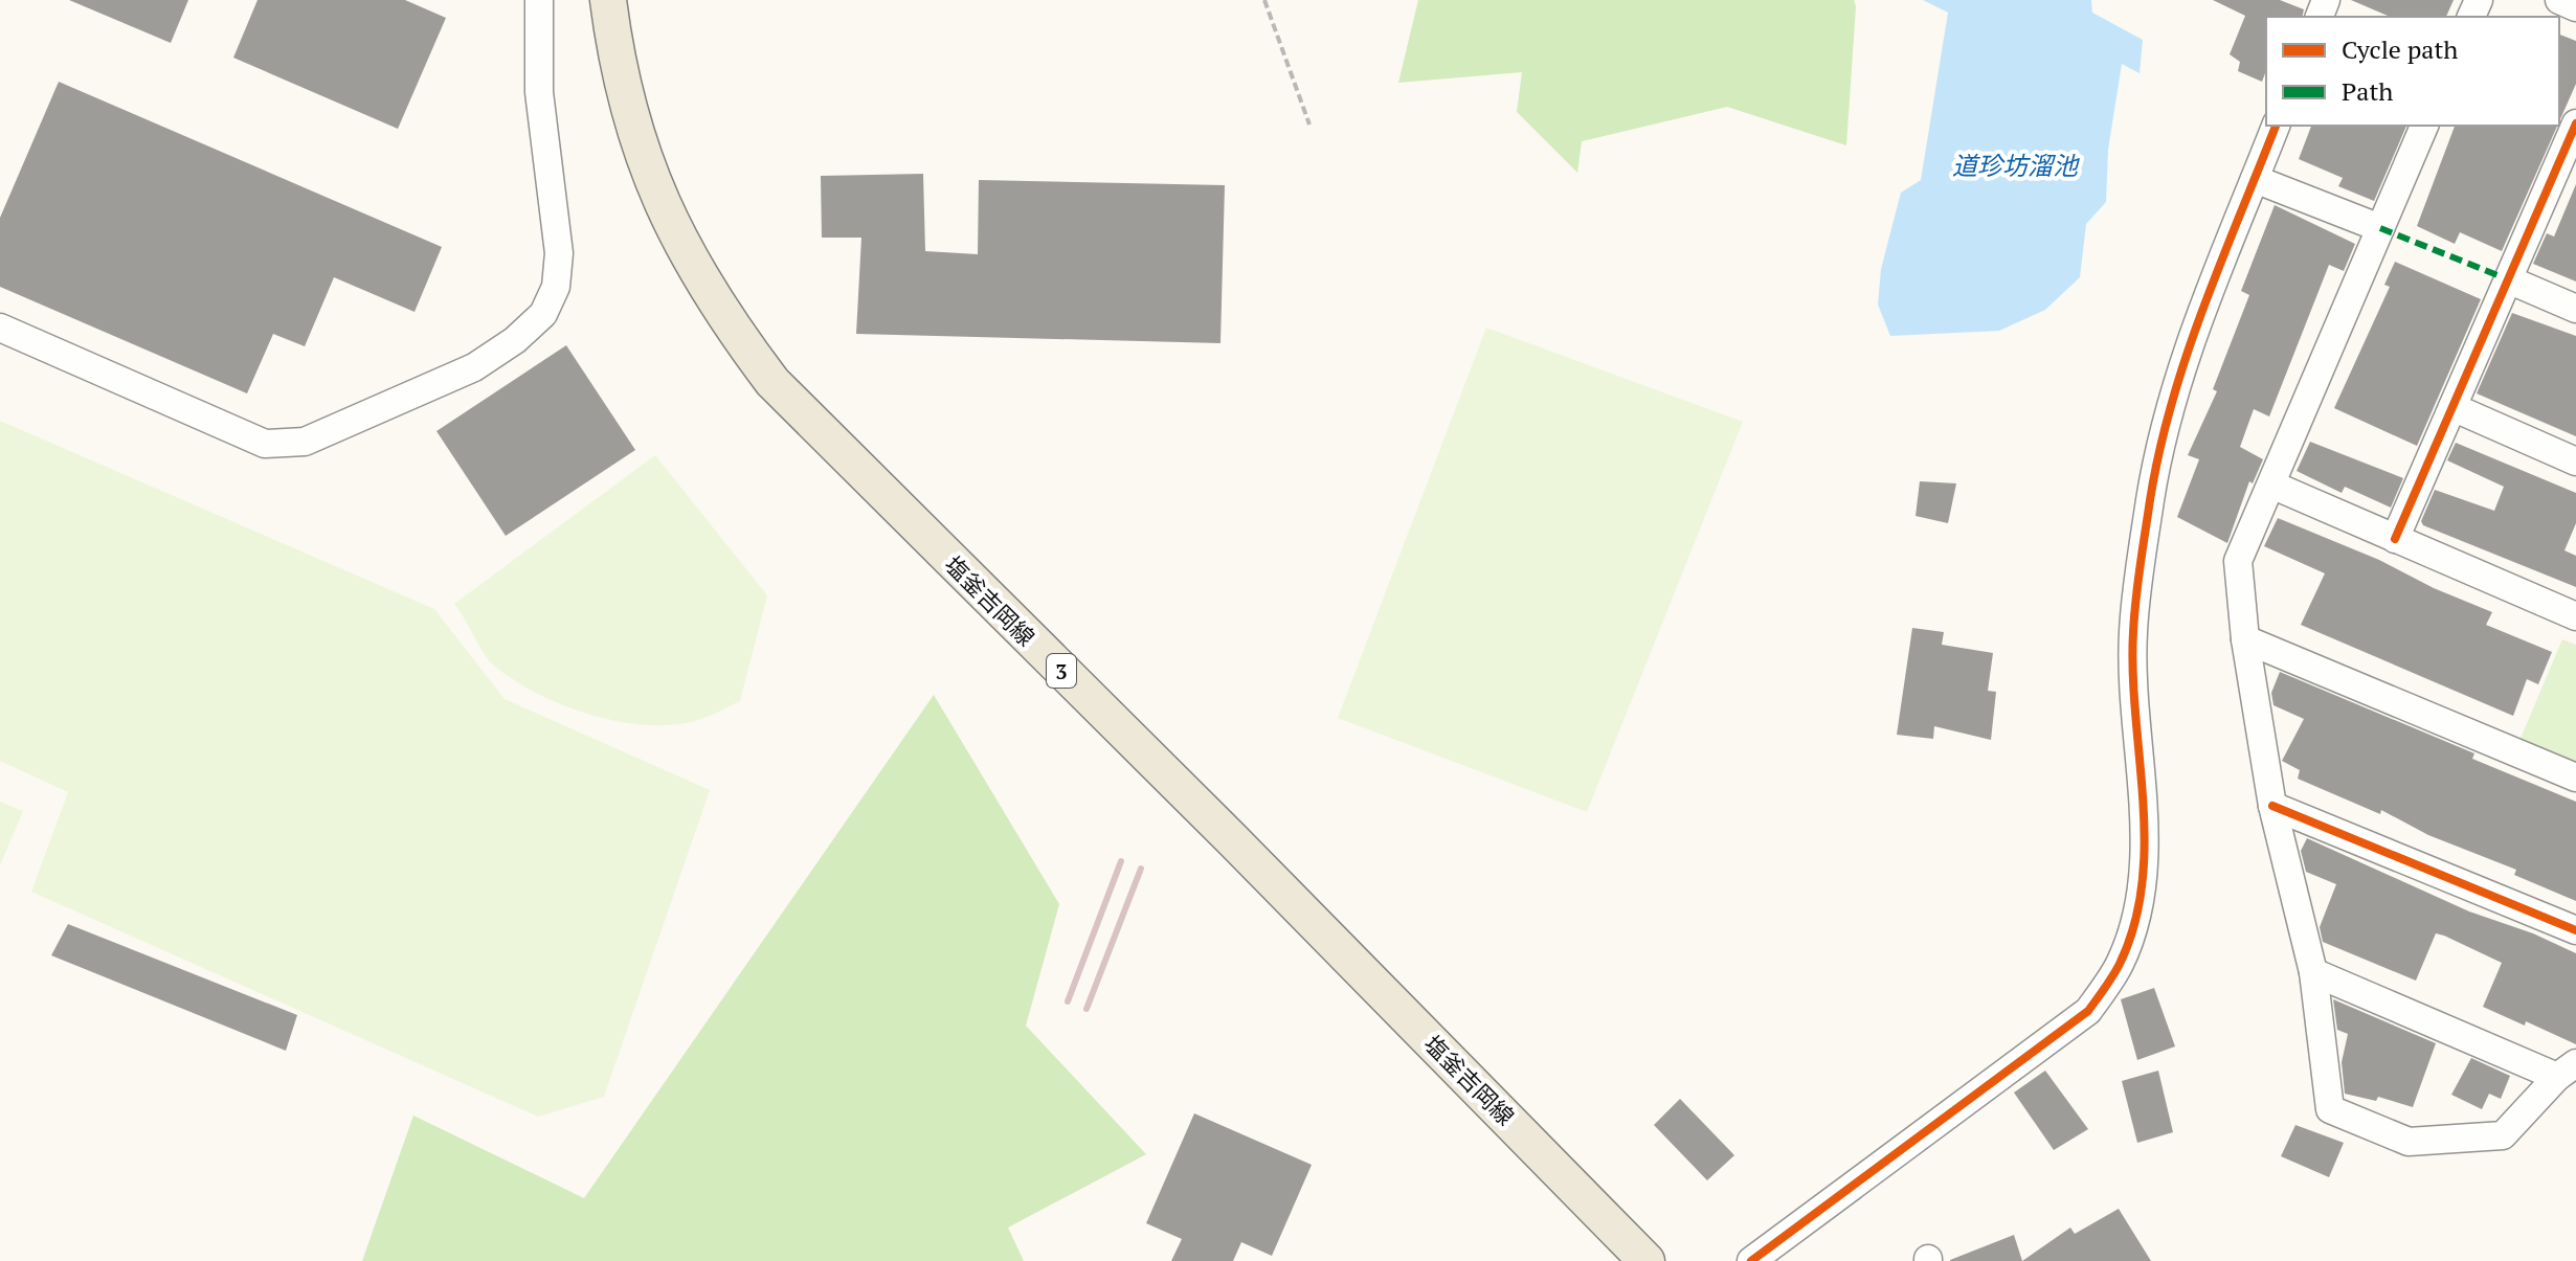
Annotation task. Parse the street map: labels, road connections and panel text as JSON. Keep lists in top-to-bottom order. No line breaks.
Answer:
{"streets":{"main road":["塩釜吉岡線","3"]},"water":["道珍坊溜池"],"legend":["Cycle path","Path"]}
